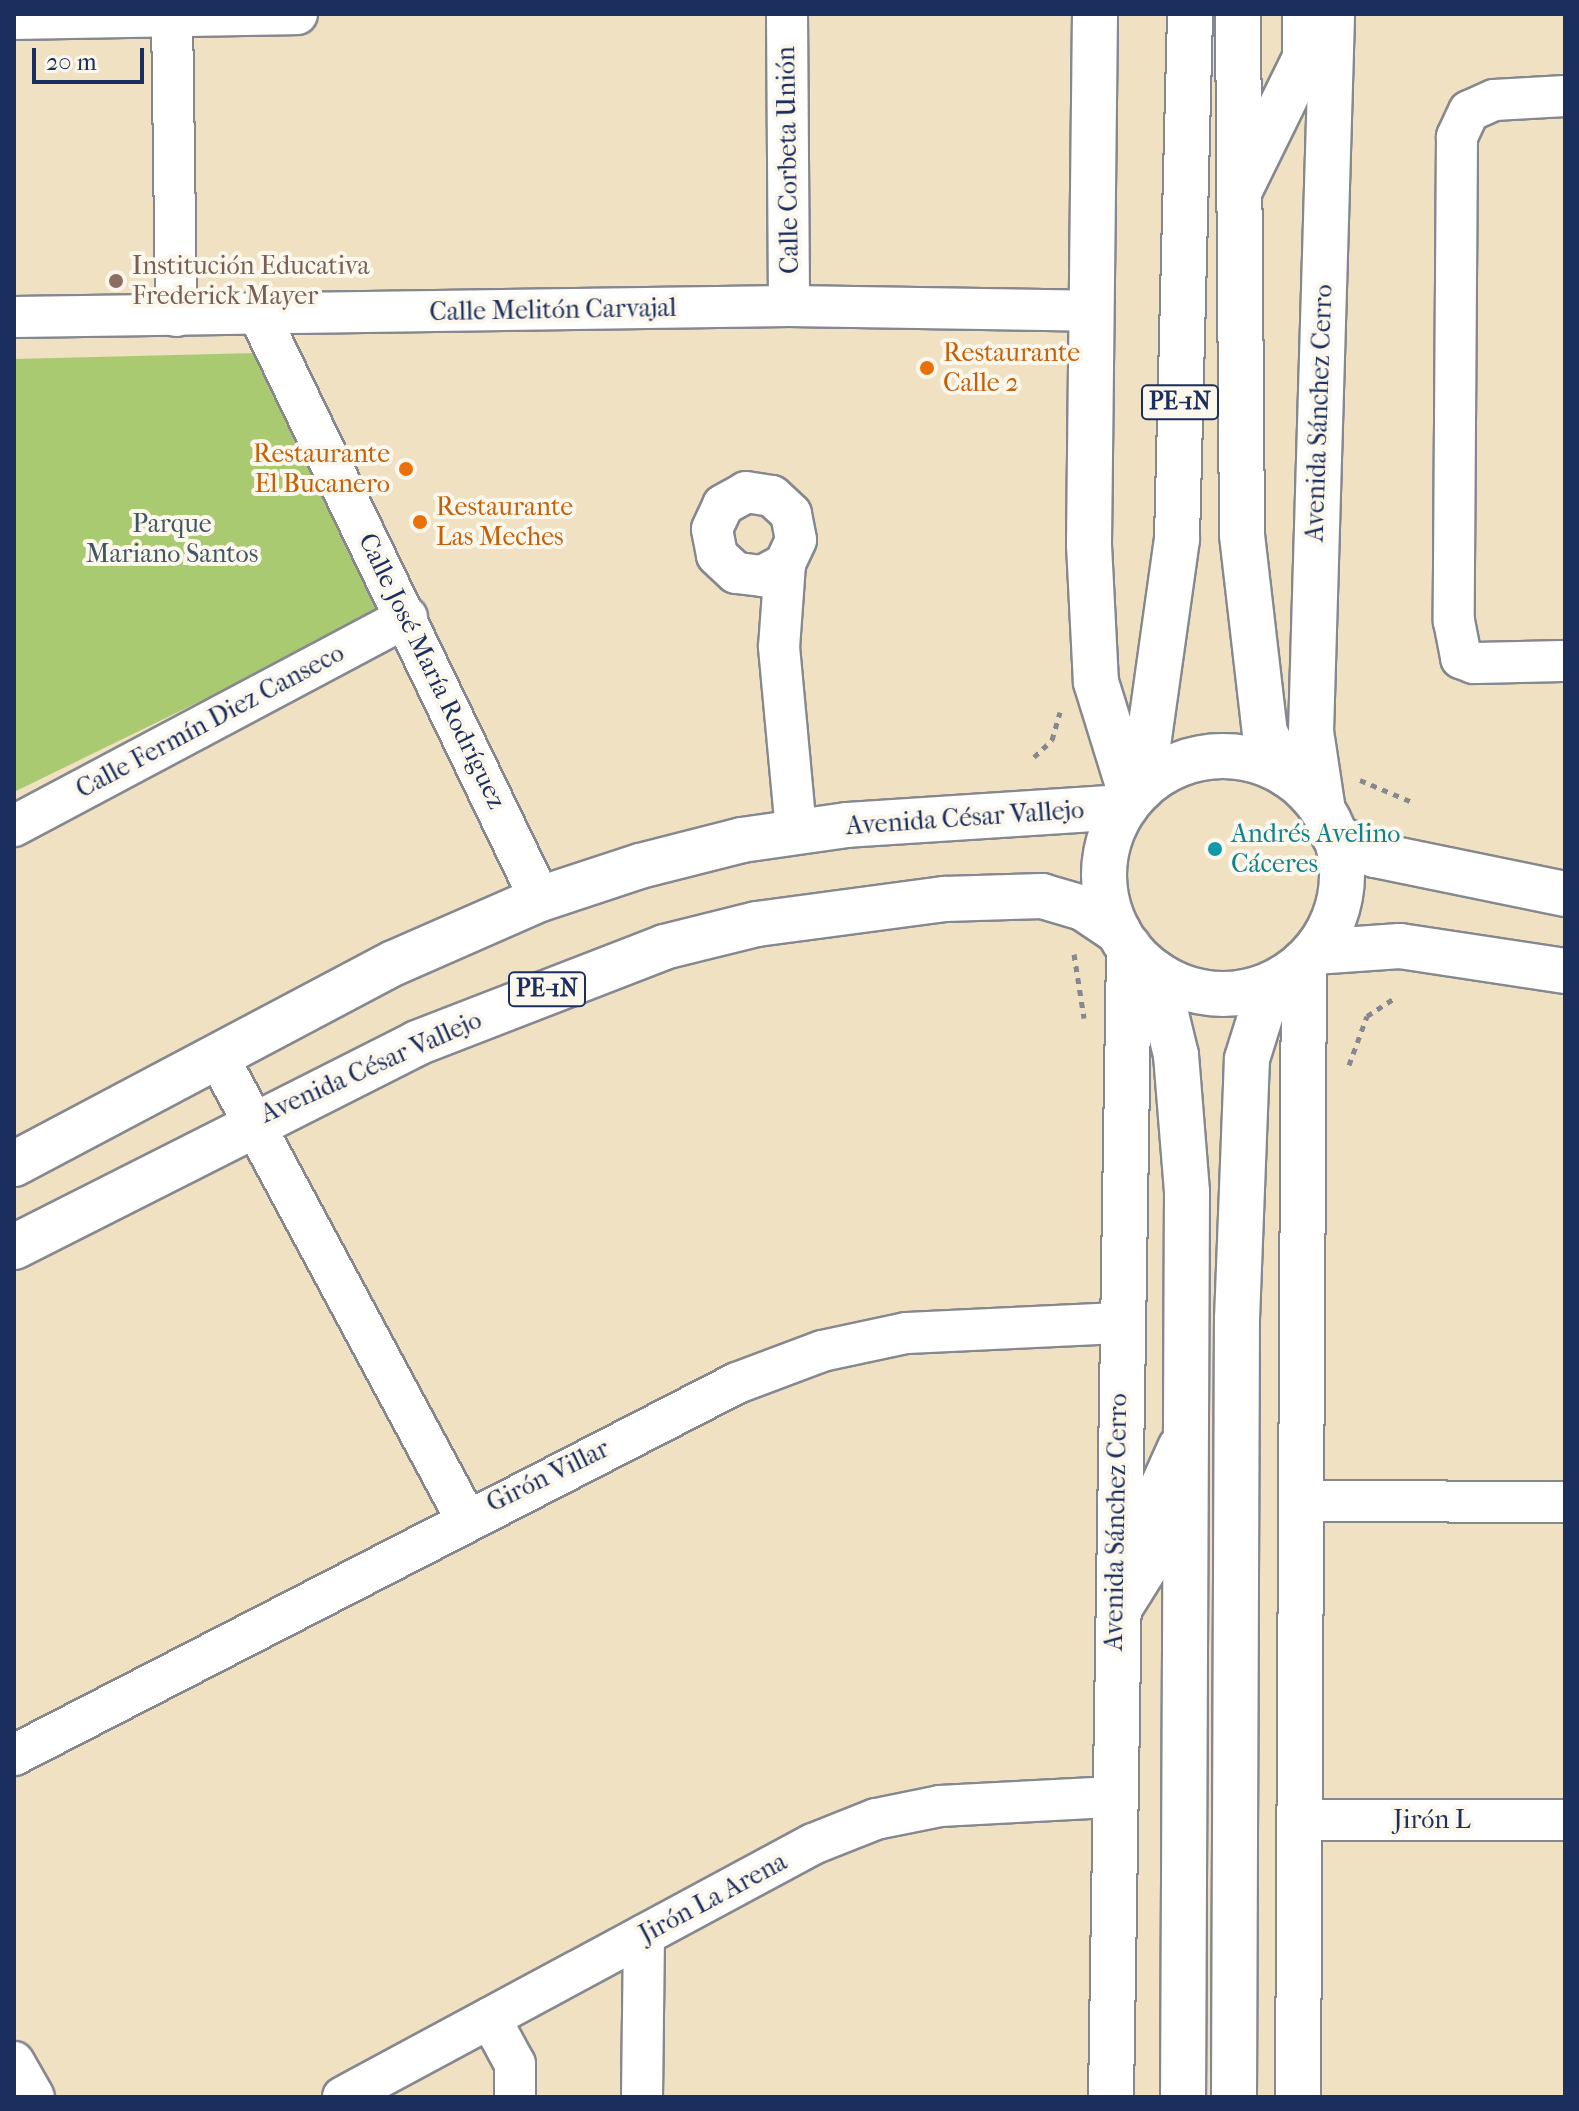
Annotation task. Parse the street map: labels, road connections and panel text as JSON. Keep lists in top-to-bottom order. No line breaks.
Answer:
{"streets":{"main road":["PE-1N","Avenida Sánchez Cerro","Avenida César Vallejo"],"street":["Calle Corbeta Unión","Calle Melitón Carvajal","Calle José María Rodríguez","Calle Fermín Diez Canseco","Girón Villar","Jirón L","Jirón La Arena"]},"crossings":[["Calle Corbeta Unión","Calle Melitón Carvajal"],["Calle Melitón Carvajal","Calle José María Rodríguez"],["PE-1N","Avenida Sánchez Cerro"],["PE-1N","Avenida César Vallejo"],["Avenida Sánchez Cerro","Avenida César Vallejo"],["Avenida Sánchez Cerro","Girón Villar"],["Avenida Sánchez Cerro","Jirón La Arena"],["Calle José María Rodríguez","Calle Fermín Diez Canseco"],["Calle José María Rodríguez","Avenida César Vallejo"]],"parks":["Parque Mariano Santos"],"places":["Institución Educativa Frederick Mayer","Restaurante Calle 2","Restaurante El Bucanero","Restaurante Las Meches","Andrés Avelino Cáceres"],"scale_bar":"20 m"}
